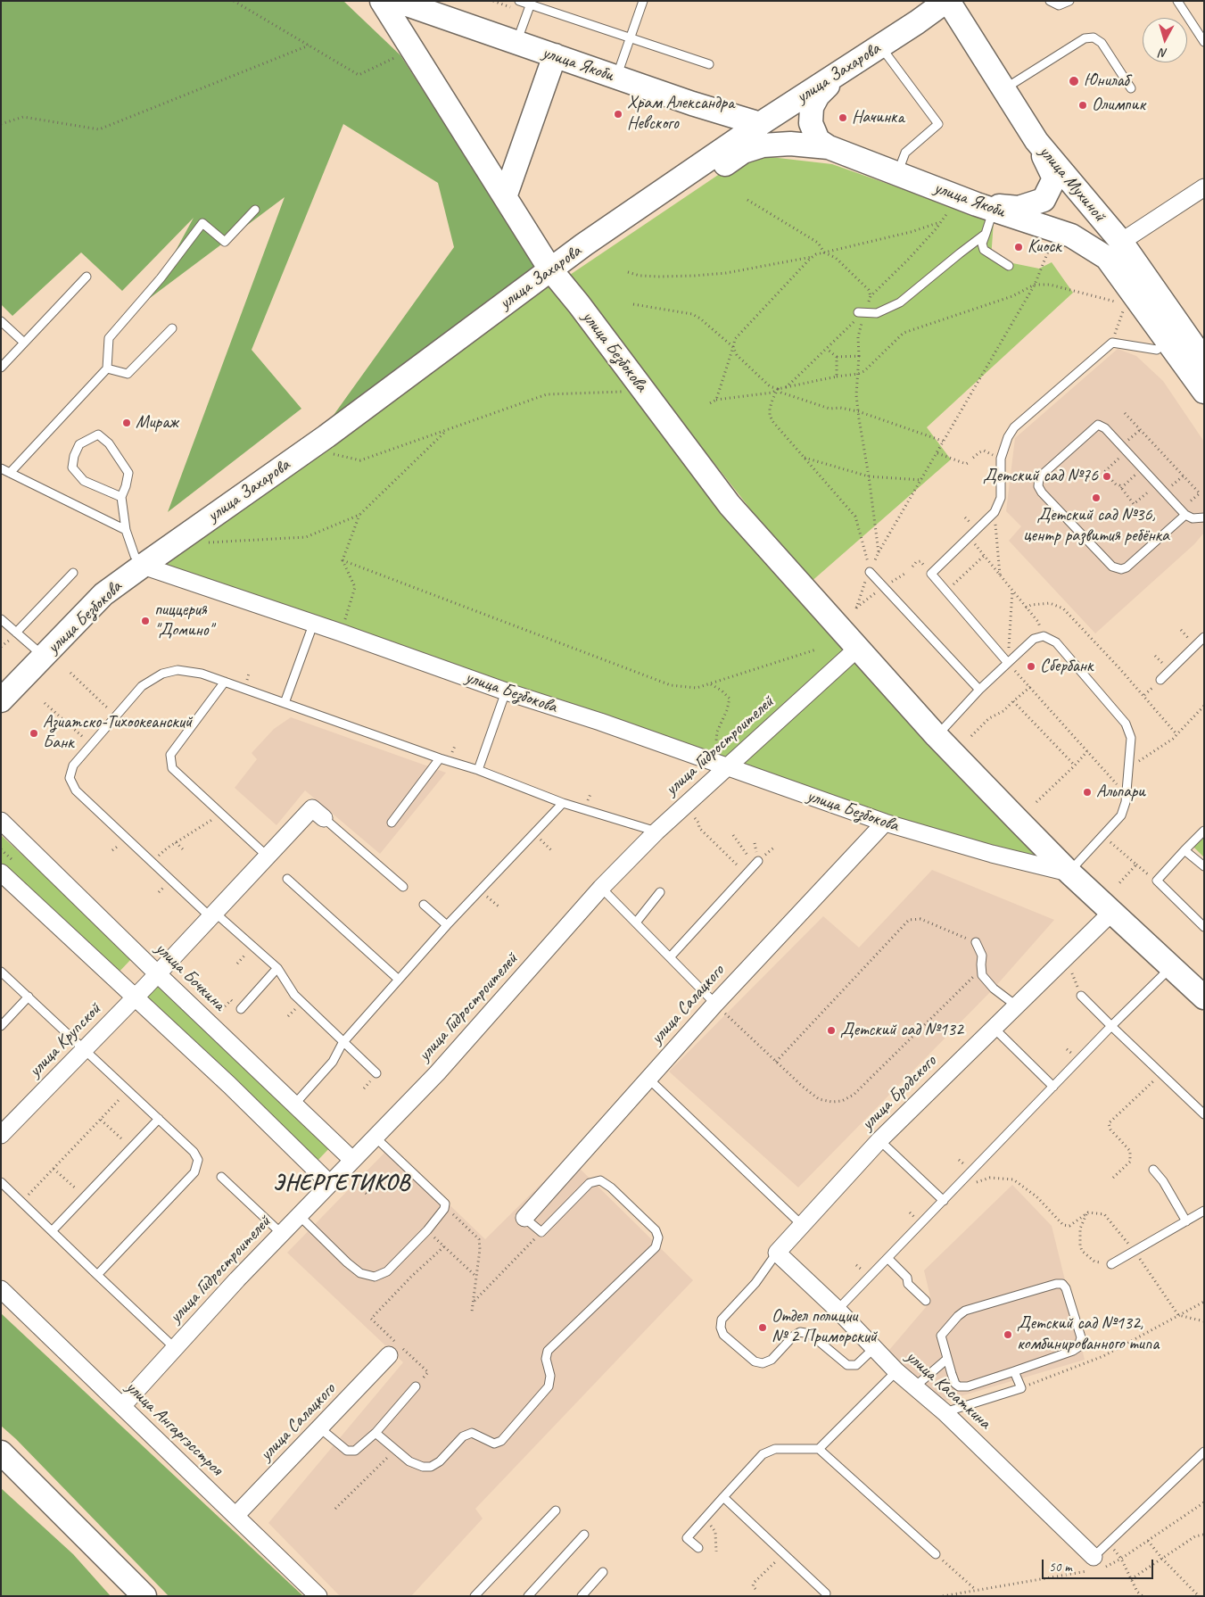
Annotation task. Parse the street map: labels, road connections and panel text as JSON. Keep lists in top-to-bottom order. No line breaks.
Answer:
{"streets":{"main road":["улица Якоби","улица Захарова","улица Мухиной","улица Безбокова"],"street":["улица Гидростроителей","улица Бочкина","улица Салацкого","улица Крупской","улица Бродского","улица Касаткина","улица Ангаргэсстроя"]},"crossings":[["улица Якоби","улица Захарова"],["улица Якоби","улица Мухиной"],["улица Захарова","улица Мухиной"],["улица Захарова","улица Безбокова"],["улица Безбокова","улица Гидростроителей"],["улица Безбокова","улица Салацкого"],["улица Безбокова","улица Бродского"],["улица Гидростроителей","улица Бочкина"],["улица Гидростроителей","улица Ангаргэсстроя"],["улица Бочкина","улица Крупской"],["улица Салацкого","улица Ангаргэсстроя"],["улица Бродского","улица Касаткина"]],"districts":["ЭНЕРГЕТИКОВ"],"places":["Юнилаб","Олимпик","Храм Александра Невского","Начинка","Киоск","Мираж","Детский сад №76","Детский сад №36, центр развития ребёнка","пиццерия \"Домино\"","Сбербанк","Азиатско-Тихоокеанский Банк","Альпари","Детский сад №132","Отдел полиции № 2 Приморский","Детский сад №132, комбинированного типа"],"scale_bar":"50 m","north":"bottom"}
